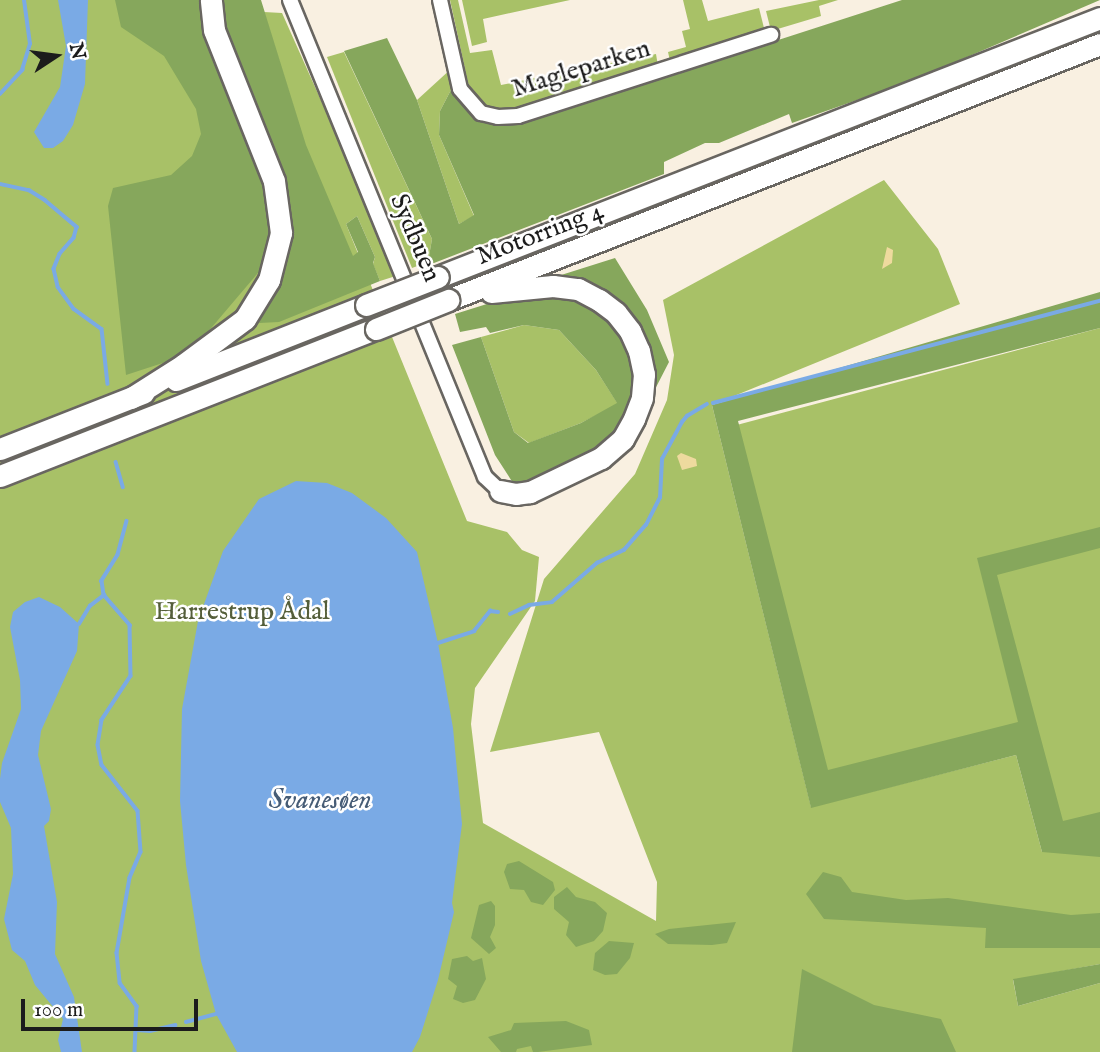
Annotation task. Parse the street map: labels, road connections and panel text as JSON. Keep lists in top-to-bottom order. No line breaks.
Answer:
{"streets":{"highway":["Motorring 4"],"street":["Magleparken","Sydbuen"]},"water":["Svanesøen"],"parks":["Harrestrup Ådal"],"scale_bar":"100 m","north":"right"}
